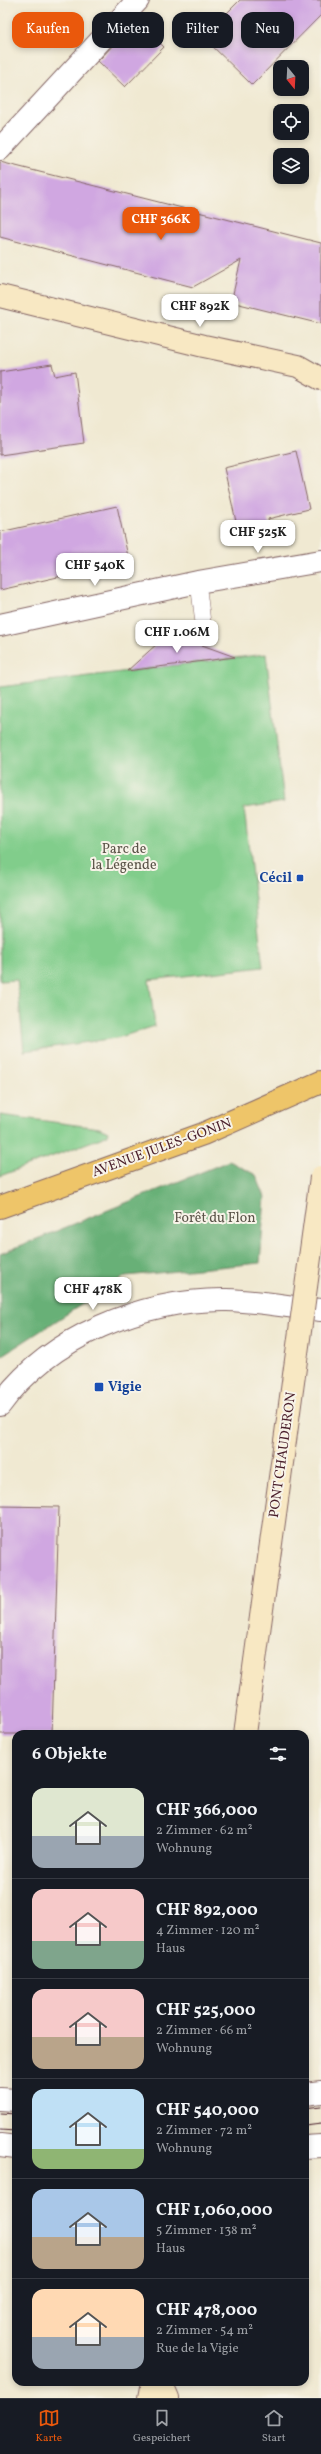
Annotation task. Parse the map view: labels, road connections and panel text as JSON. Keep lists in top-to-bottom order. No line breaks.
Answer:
{"streets":{"main road":["AVENUE JULES-GONIN","PONT CHAUDERON"]},"parks":["Parc de la Légende","Forêt du Flon"],"places":{"transit":["Cécil","Vigie"]},"north":"bottom","page":{"chip":["Kaufen","Mieten","Filter","Neu"],"price":["CHF 366K","CHF 892K","CHF 525K","CHF 540K","CHF 1.06M","CHF 478K"],"heading":"6 Objekte","list":[{"name":"CHF 366,000","note":"2 Zimmer · 62 m² · Wohnung"},{"name":"CHF 892,000","note":"4 Zimmer · 120 m² · Haus"},{"name":"CHF 525,000","note":"2 Zimmer · 66 m² · Wohnung"},{"name":"CHF 540,000","note":"2 Zimmer · 72 m² · Wohnung"},{"name":"CHF 1,060,000","note":"5 Zimmer · 138 m² · Haus"},{"name":"CHF 478,000","note":"2 Zimmer · 54 m² · Rue de la Vigie"}],"tabs":["Karte","Gespeichert","Start"]}}
